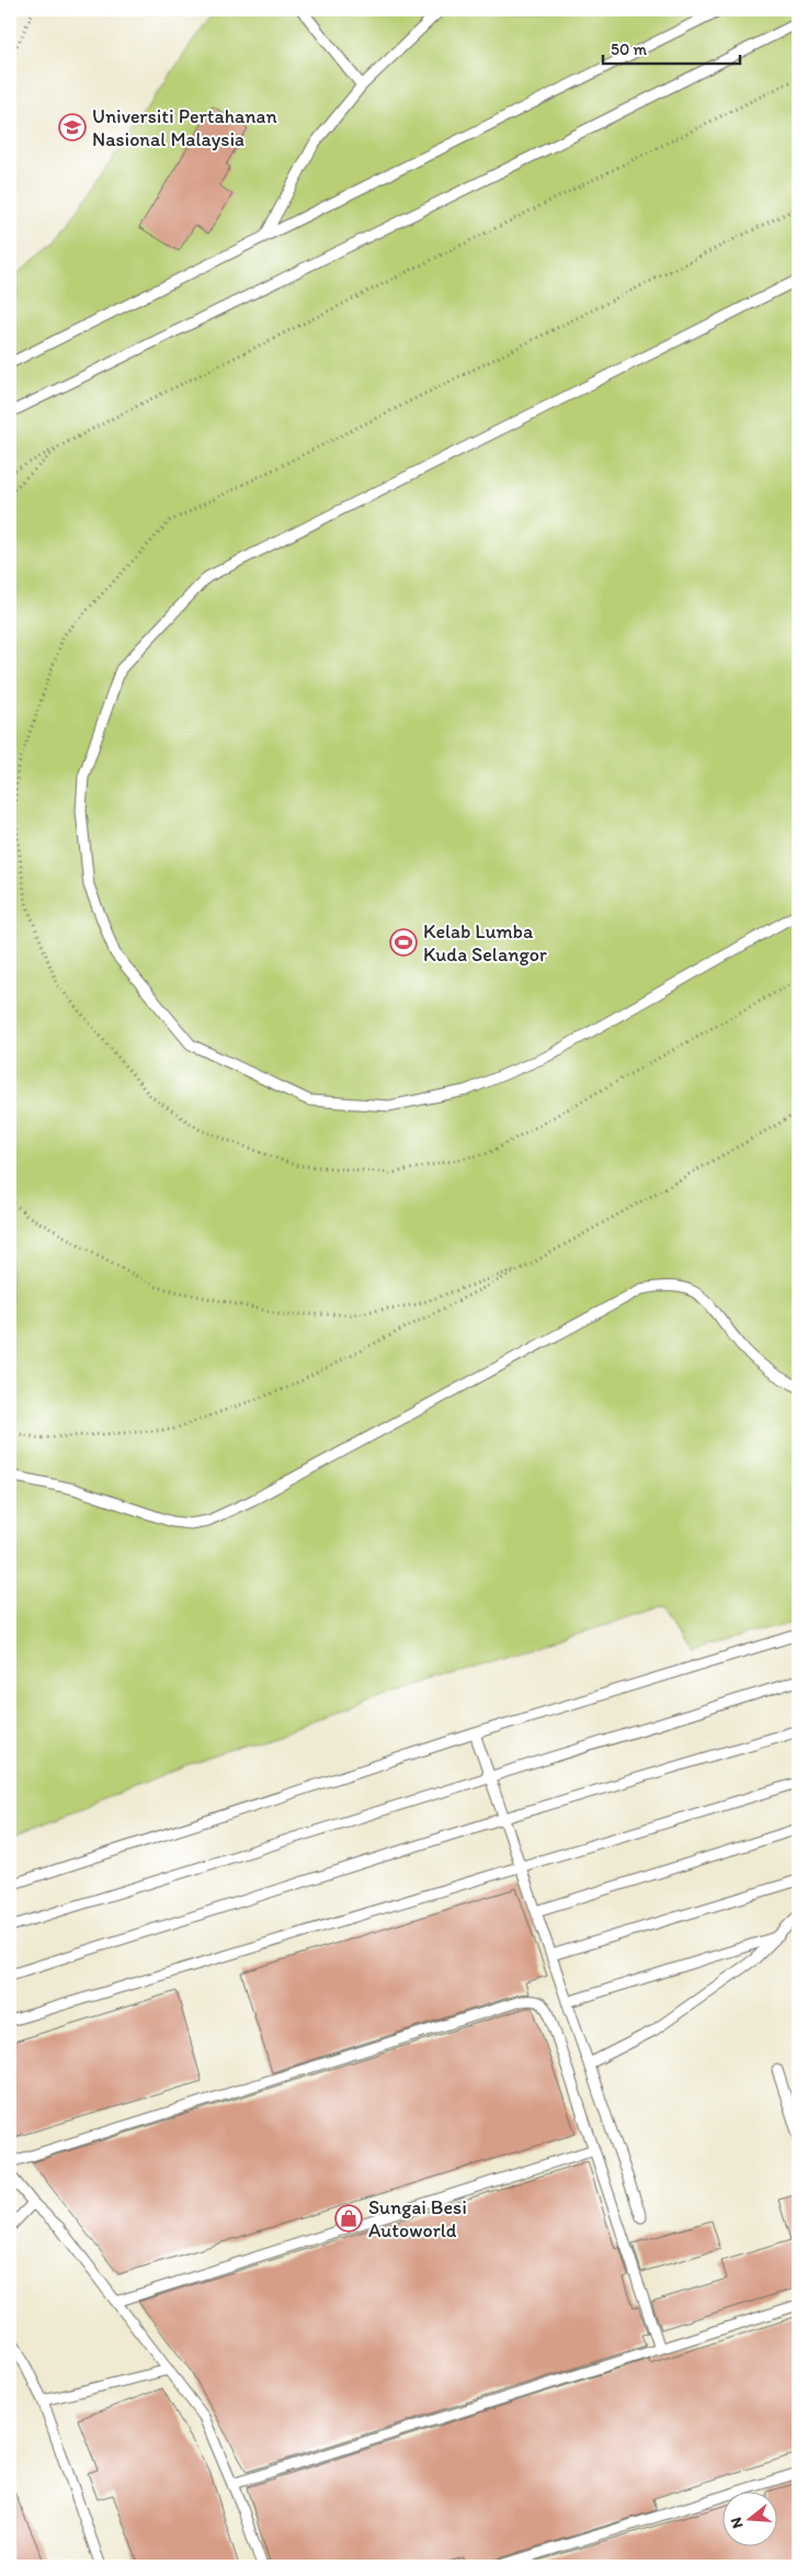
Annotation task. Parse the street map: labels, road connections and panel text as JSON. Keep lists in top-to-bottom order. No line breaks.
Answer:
{"places":{"school or university":["Universiti Pertahanan Nasional Malaysia"],"sports":["Kelab Lumba Kuda Selangor"],"shop":["Sungai Besi Autoworld"]},"scale_bar":"50 m","north":"left"}
